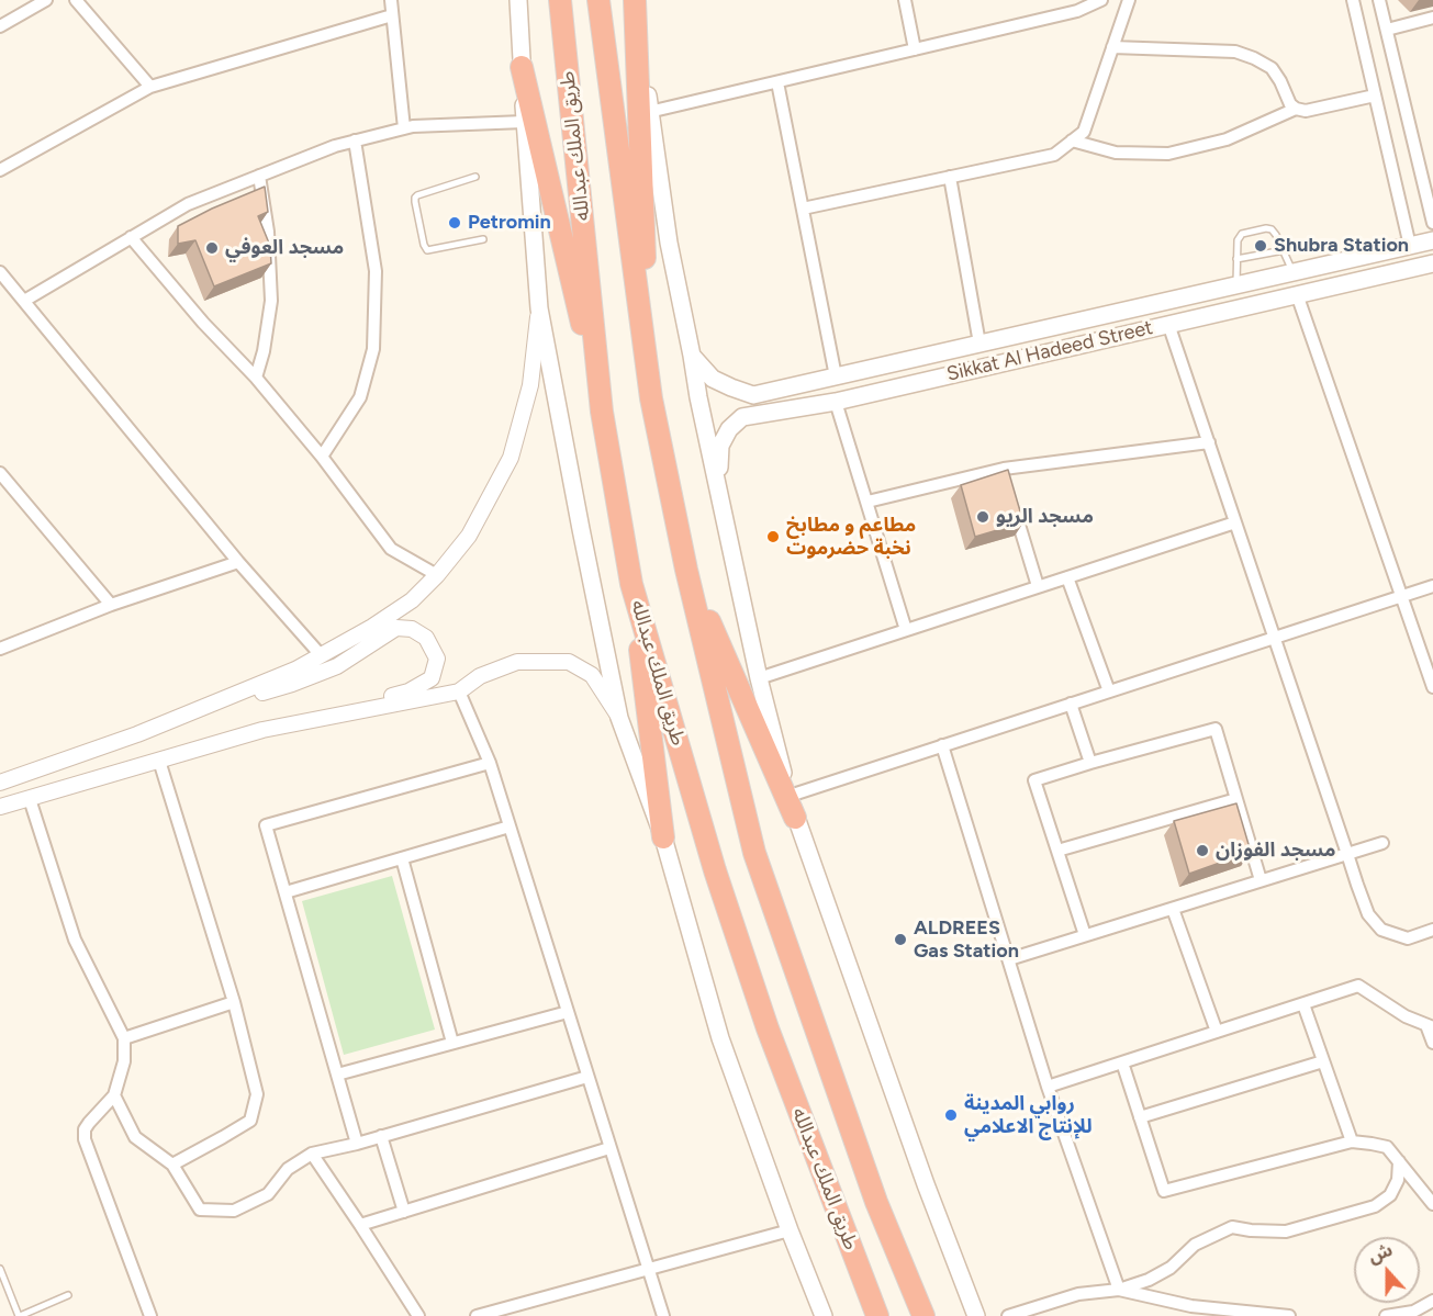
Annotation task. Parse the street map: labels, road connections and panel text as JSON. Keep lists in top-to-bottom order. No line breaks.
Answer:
{"streets":{"highway":["طريق الملك عبدالله"],"main road":["Sikkat Al Hadeed Street"]},"places":["Petromin","Shubra Station","مسجد العوفي","مسجد الريو","مطاعم و مطابخ نخبة حضرموت","مسجد الفوزان","ALDREES Gas Station","روابي المدينة للإنتاج الاعلامي"],"north":"top"}
